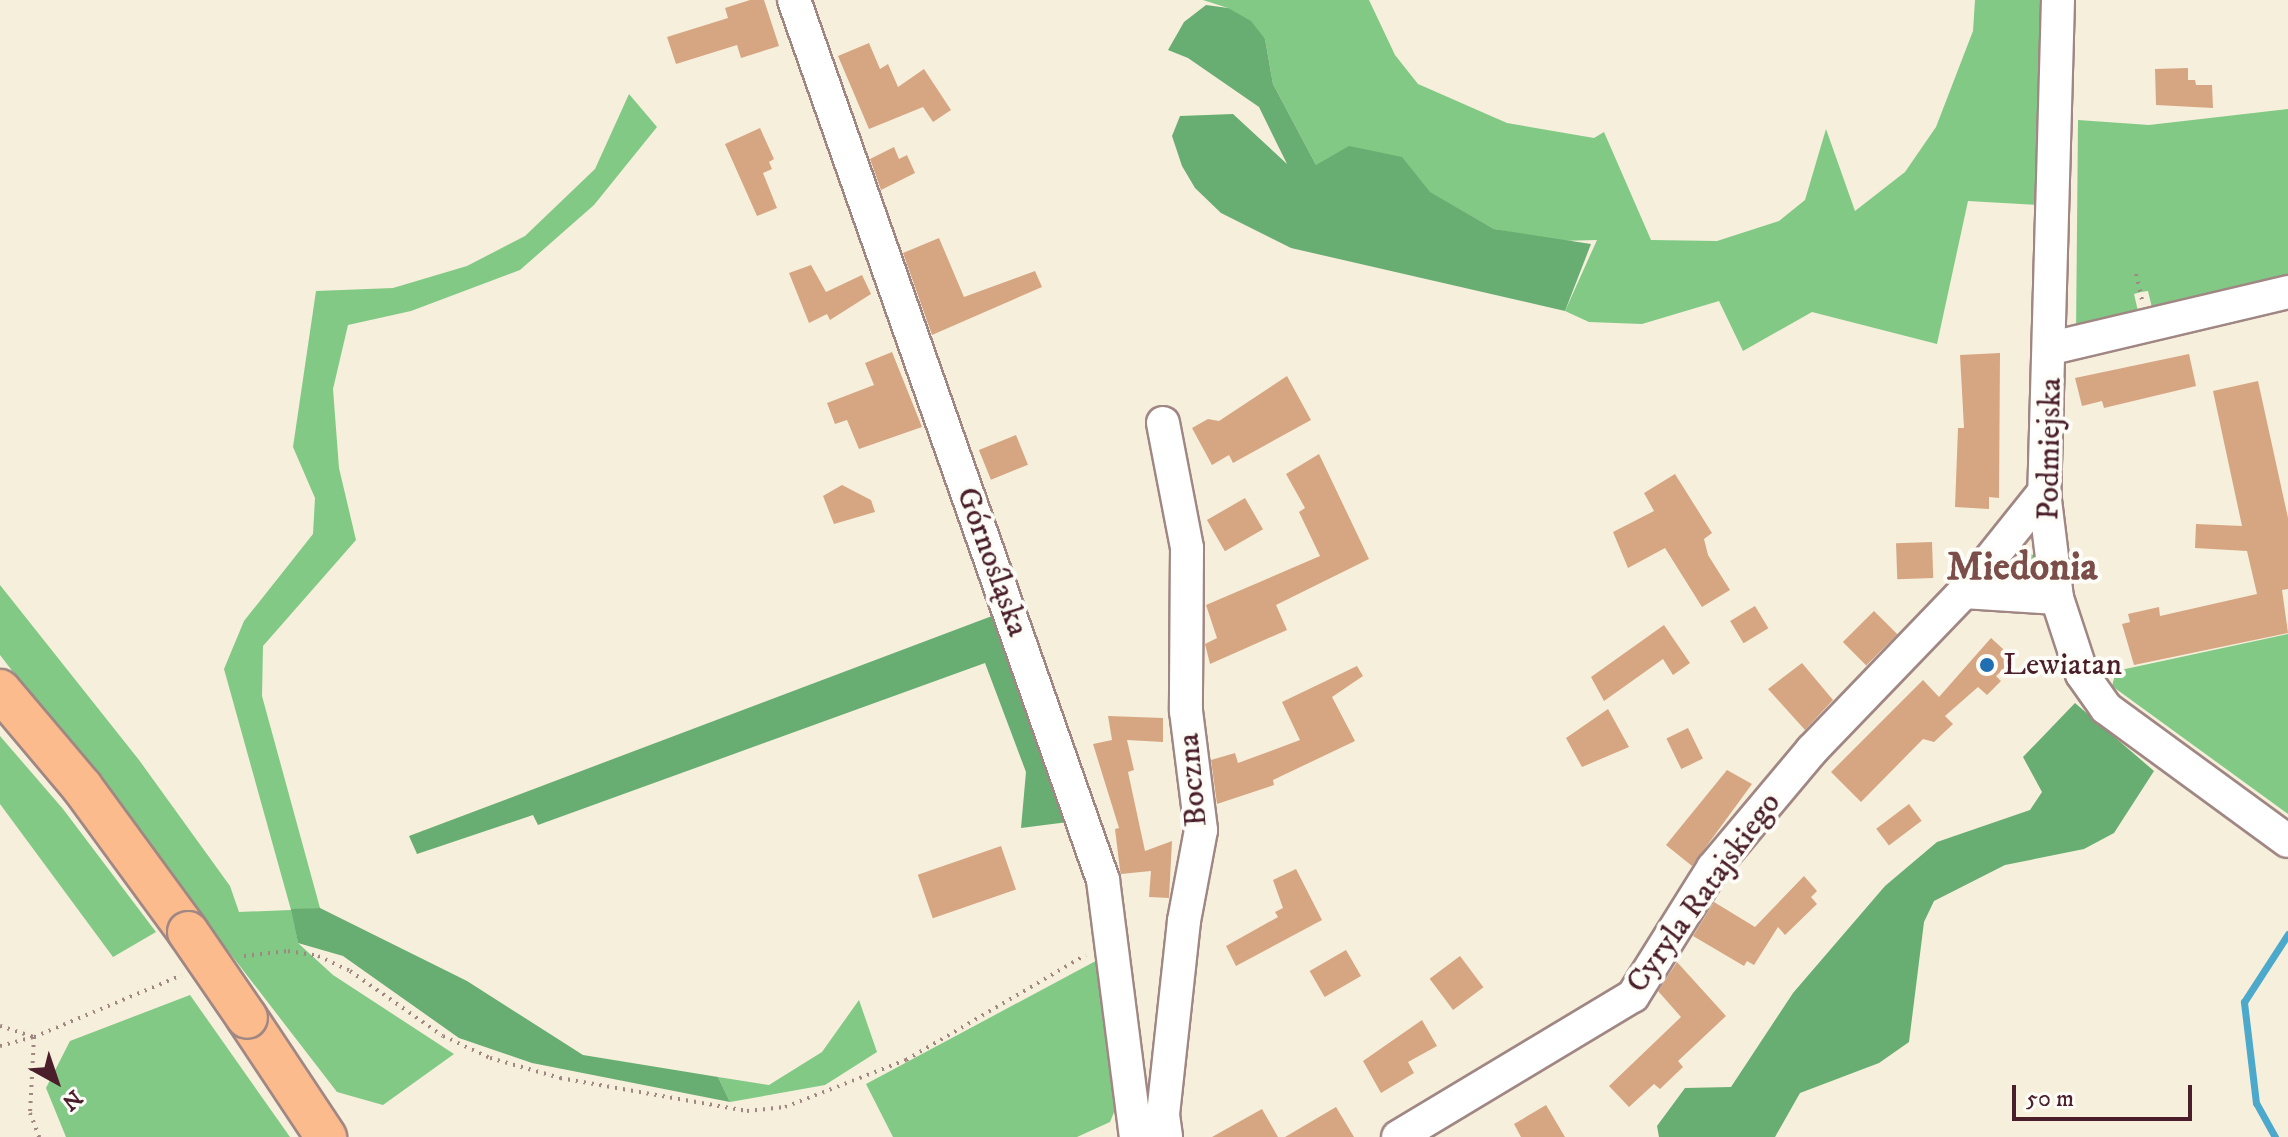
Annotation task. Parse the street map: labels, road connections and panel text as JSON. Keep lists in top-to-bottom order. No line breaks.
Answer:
{"streets":{"street":["Podmiejska","Górnośląska","Boczna","Cyryla Ratajskiego"]},"crossings":[["Podmiejska","Cyryla Ratajskiego"]],"districts":["Miedonia"],"places":["Lewiatan"],"scale_bar":"50 m","north":"bottom right"}
